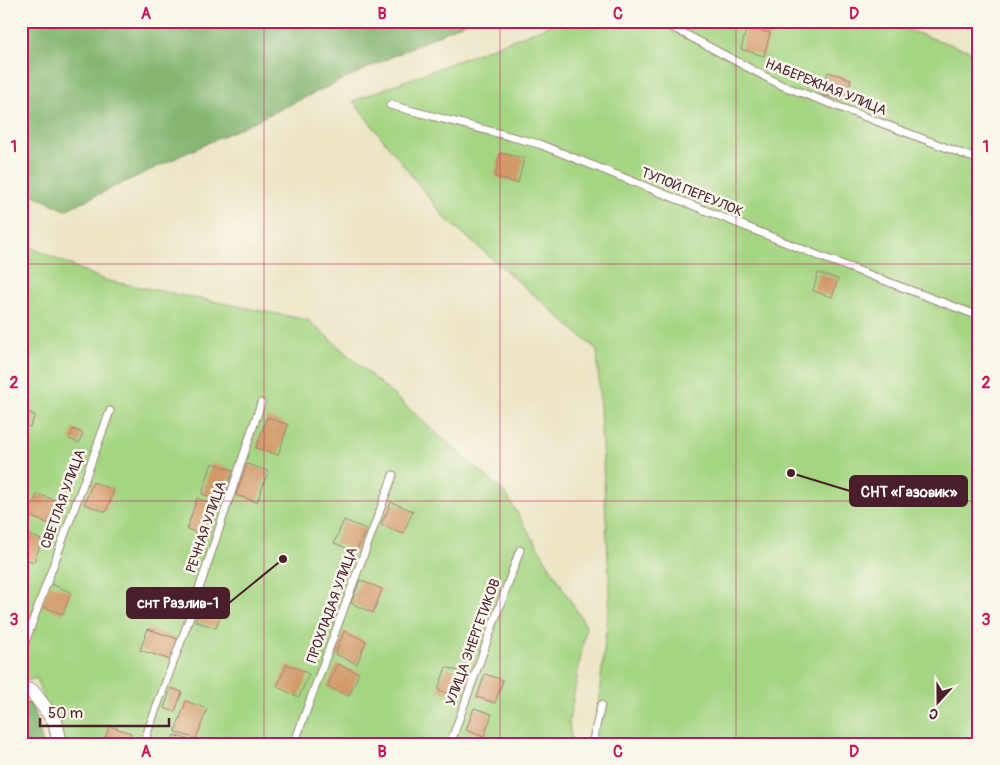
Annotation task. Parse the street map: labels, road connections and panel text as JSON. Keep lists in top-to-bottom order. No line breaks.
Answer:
{"streets":{"lane":["НАБЕРЕЖНАЯ УЛИЦА","ТУПОЙ ПЕРЕУЛОК","СВЕТЛАЯ УЛИЦА","РЕЧНАЯ УЛИЦА","ПРОХЛАДАЯ УЛИЦА","УЛИЦА ЭНЕРГЕТИКОВ"]},"places":["СНТ «Газовик»","снт Разлив-1"],"scale_bar":"50 m","north":"bottom","grid":{"columns":["A","B","C","D"],"rows":["1","2","3"]}}
